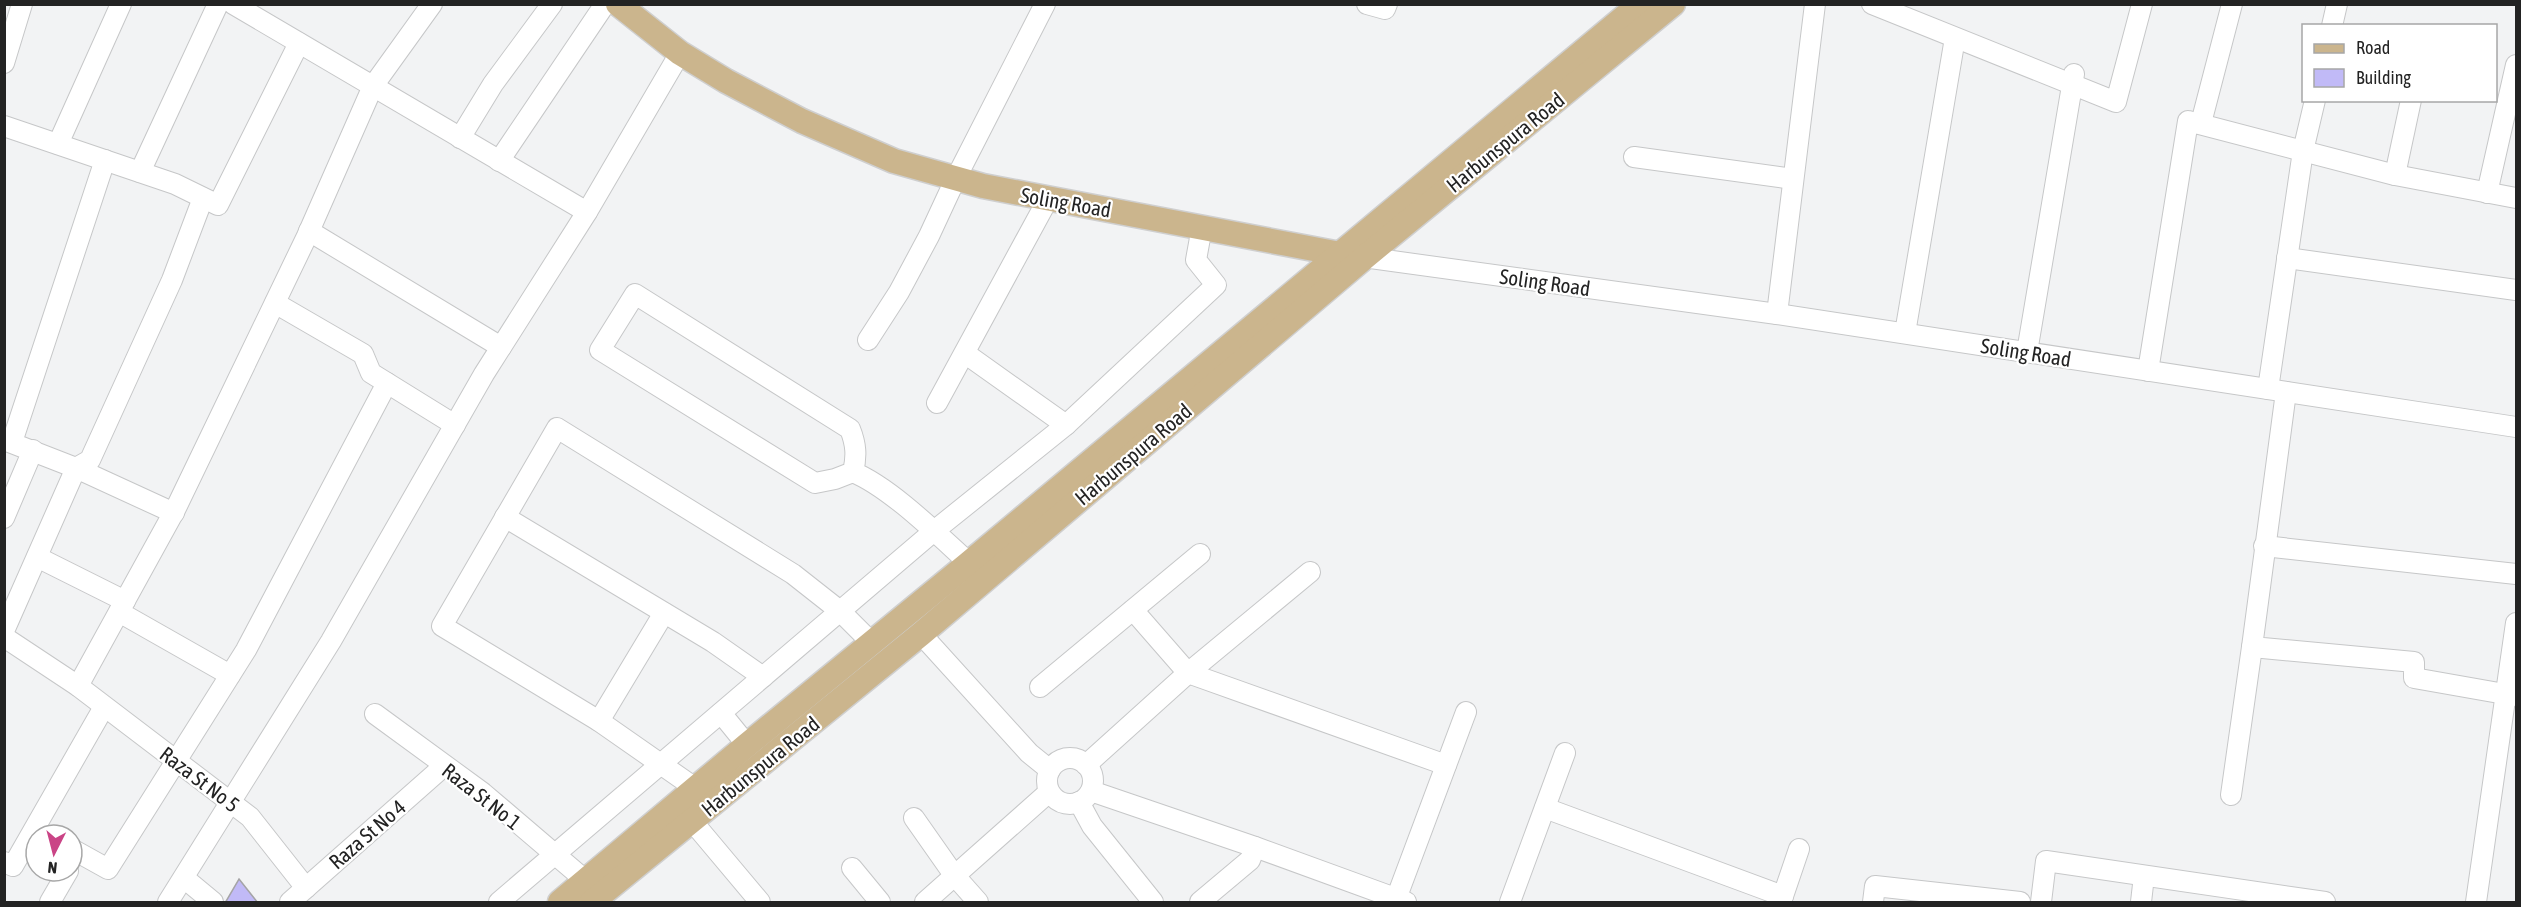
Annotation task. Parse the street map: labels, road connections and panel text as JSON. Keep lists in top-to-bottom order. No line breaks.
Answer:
{"streets":{"main road":["Harbunspura Road","Soling Road"],"street":["Raza St No 5","Raza St No 1","Raza St No 4"]},"crossings":[["Harbunspura Road","Soling Road"],["Harbunspura Road","Raza St No 1"],["Raza St No 5","Raza St No 4"],["Raza St No 1","Raza St No 4"]],"legend":["Road","Building"],"north":"bottom"}
